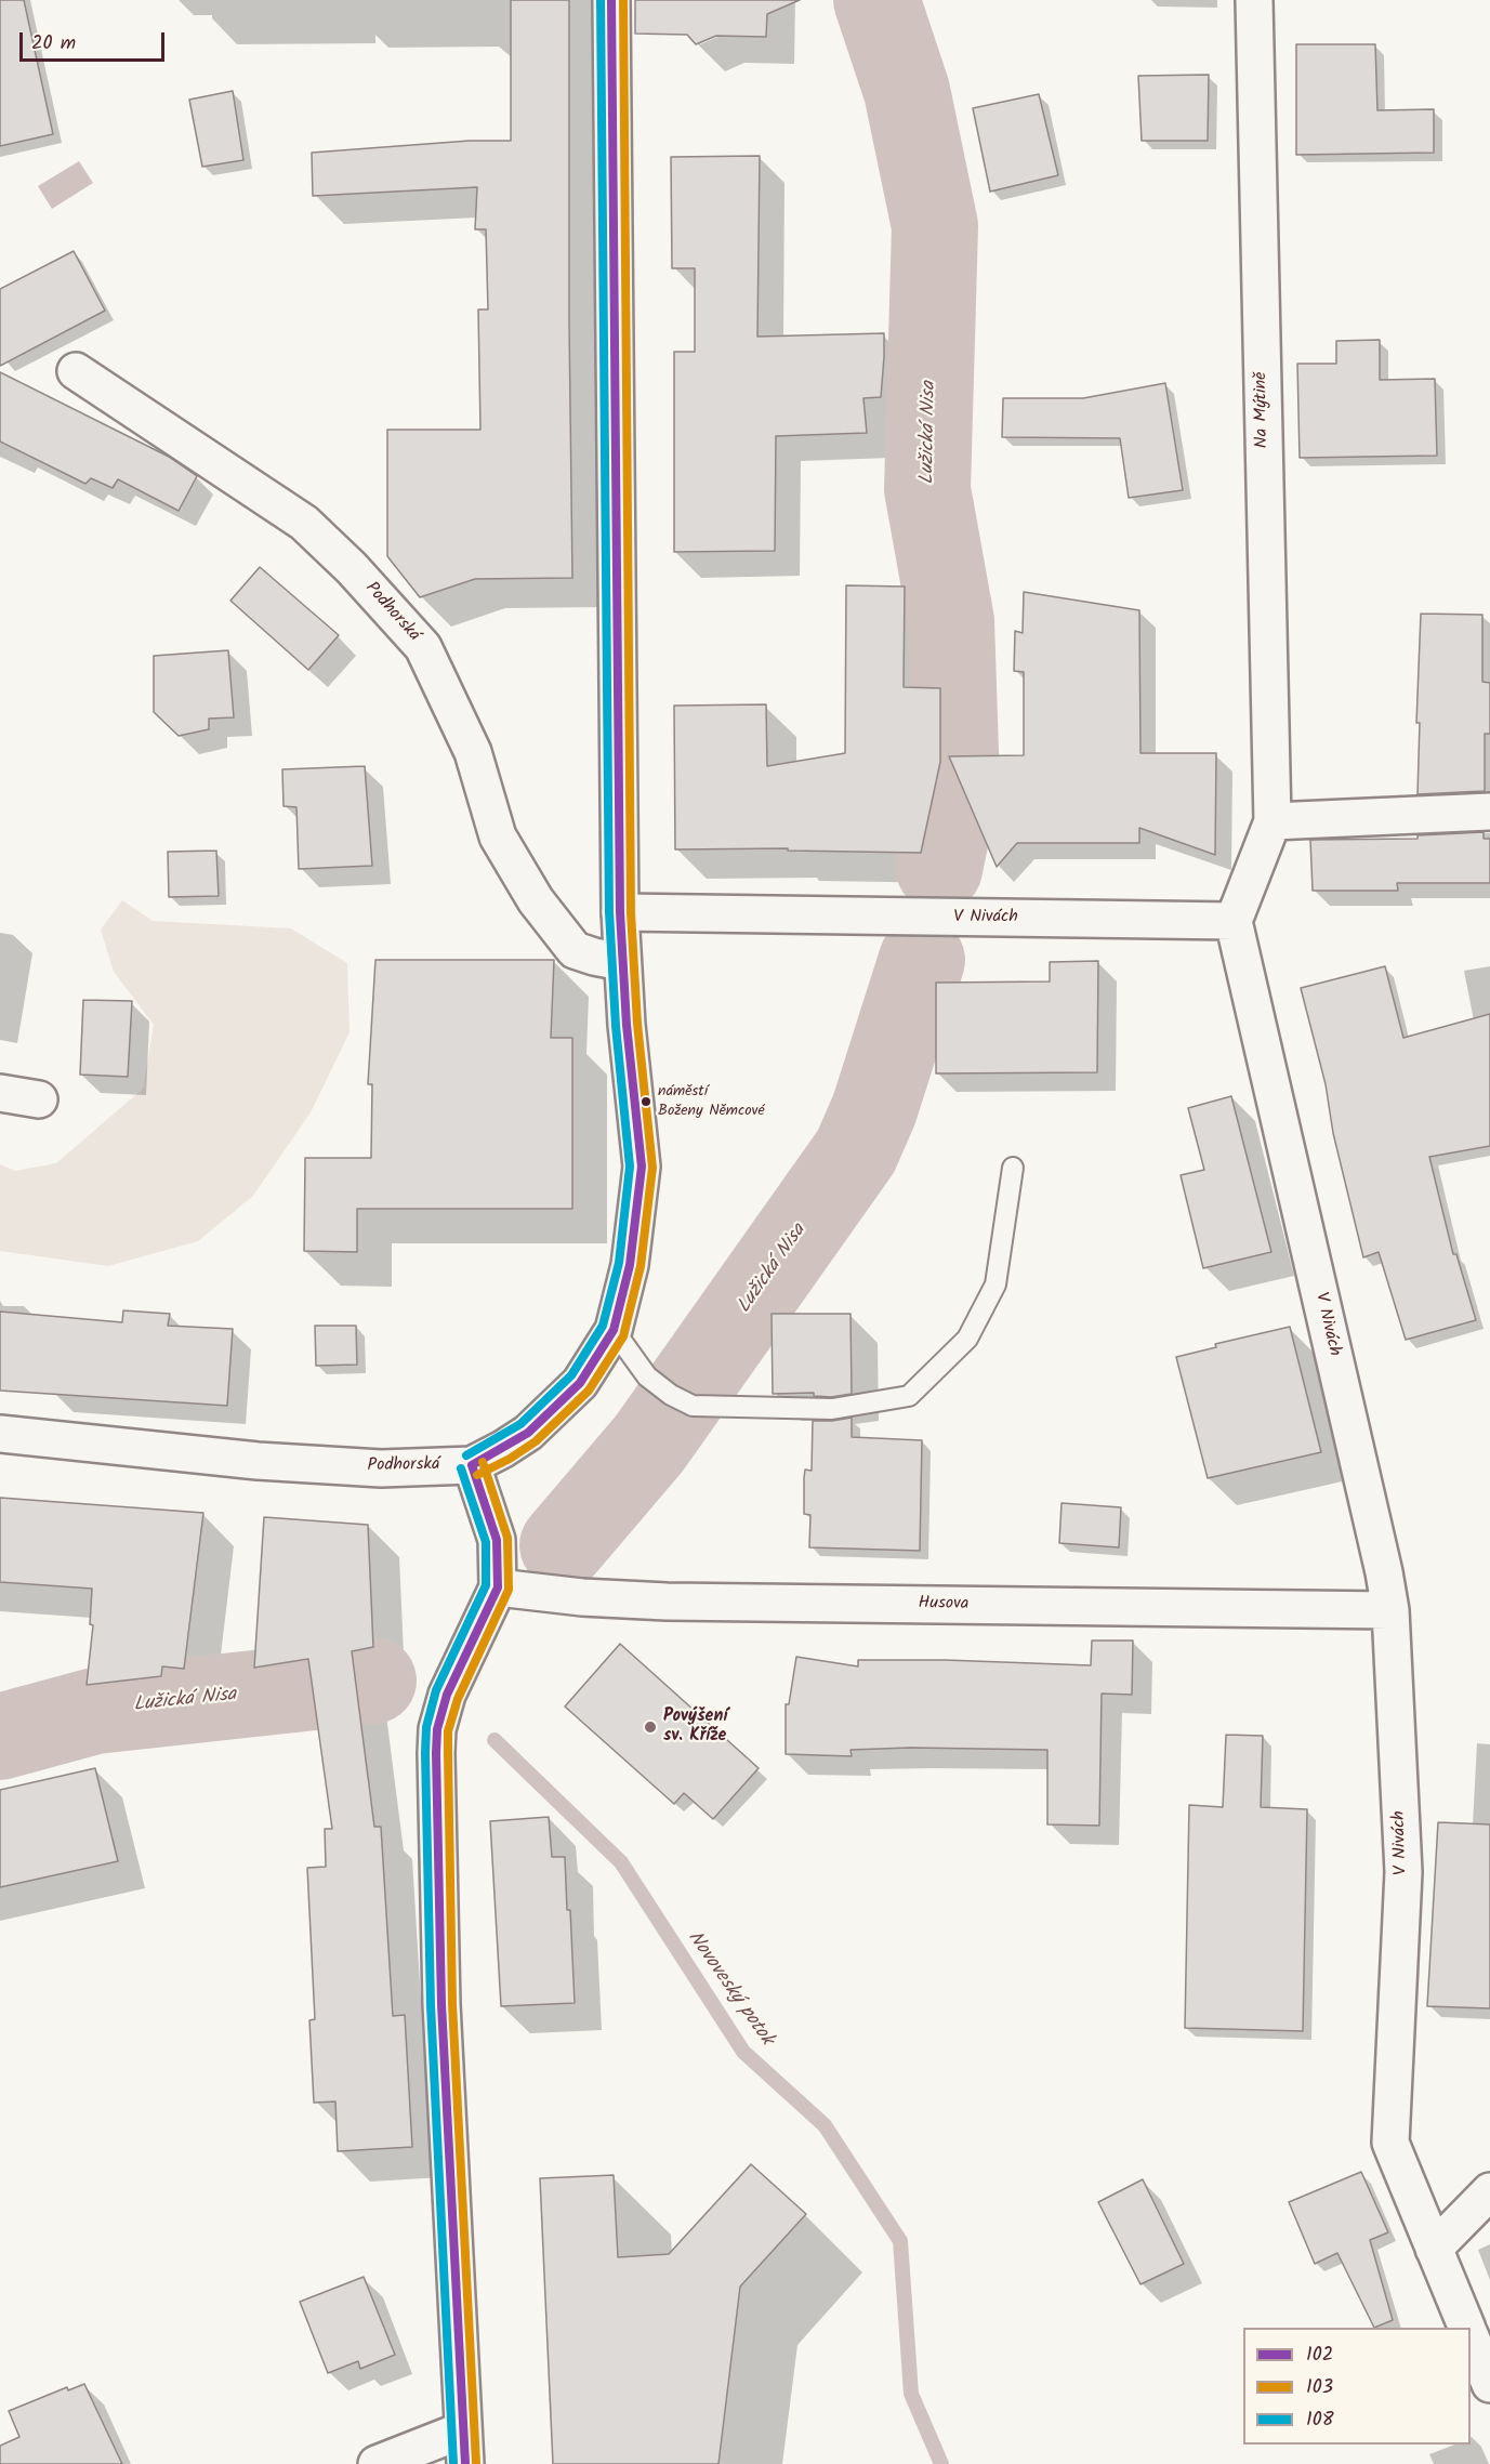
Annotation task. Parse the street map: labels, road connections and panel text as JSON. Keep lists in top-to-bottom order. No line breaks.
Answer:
{"streets":{"street":["Na Mýtině","Podhorská","V Nivách","Husova"]},"crossings":[["Na Mýtině","V Nivách"],["Podhorská","V Nivách"],["V Nivách","Husova"]],"water":["Lužická Nisa","Novoveský potok"],"places":["náměstí Boženy Němcové","Povýšení sv. Kříže"],"lines":["transit line 102","transit line 103","transit line 108"],"legend":["102","103","108"],"scale_bar":"20 m"}
